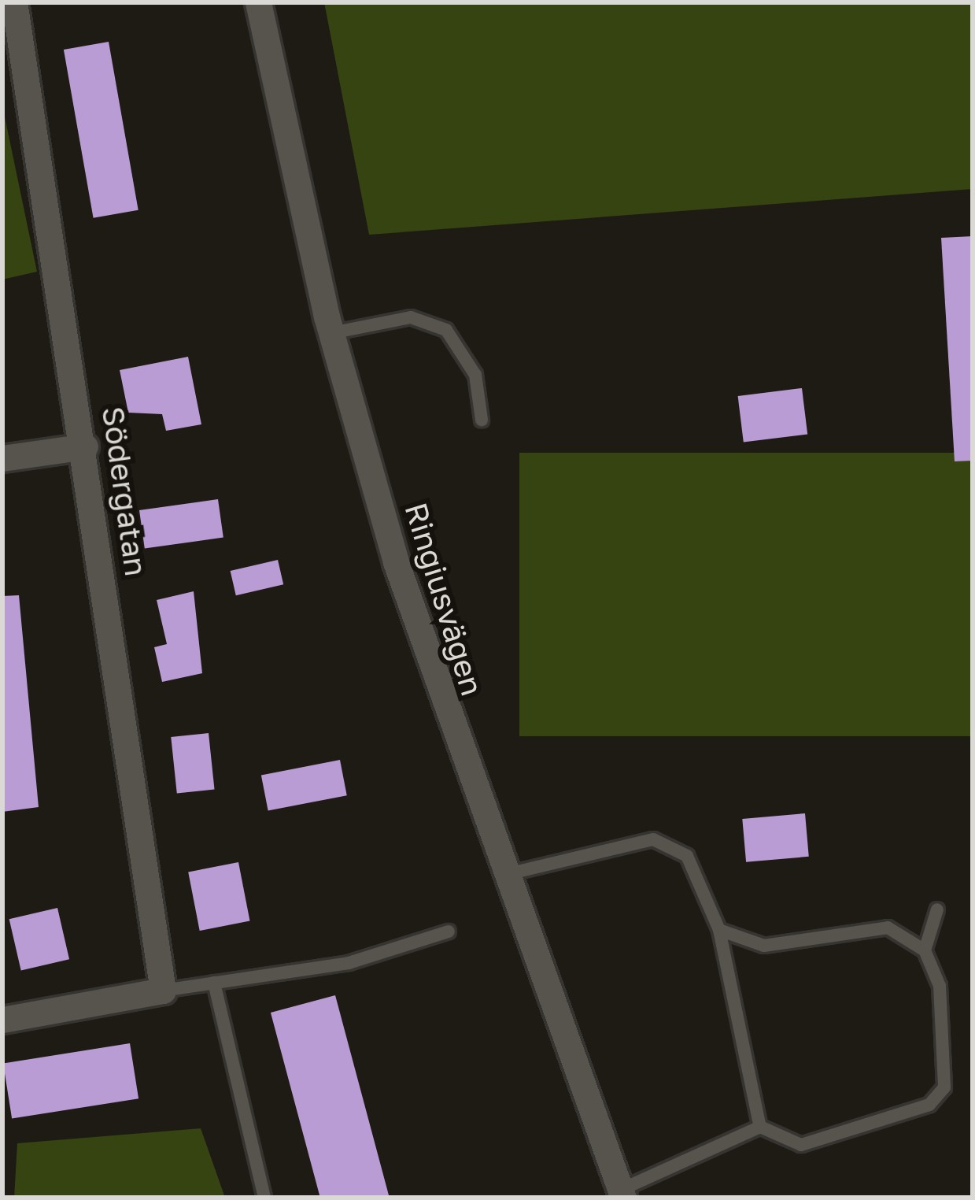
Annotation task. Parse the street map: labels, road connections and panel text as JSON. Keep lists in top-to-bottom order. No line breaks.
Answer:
{"streets":{"street":["Södergatan","Ringiusvägen"]}}
